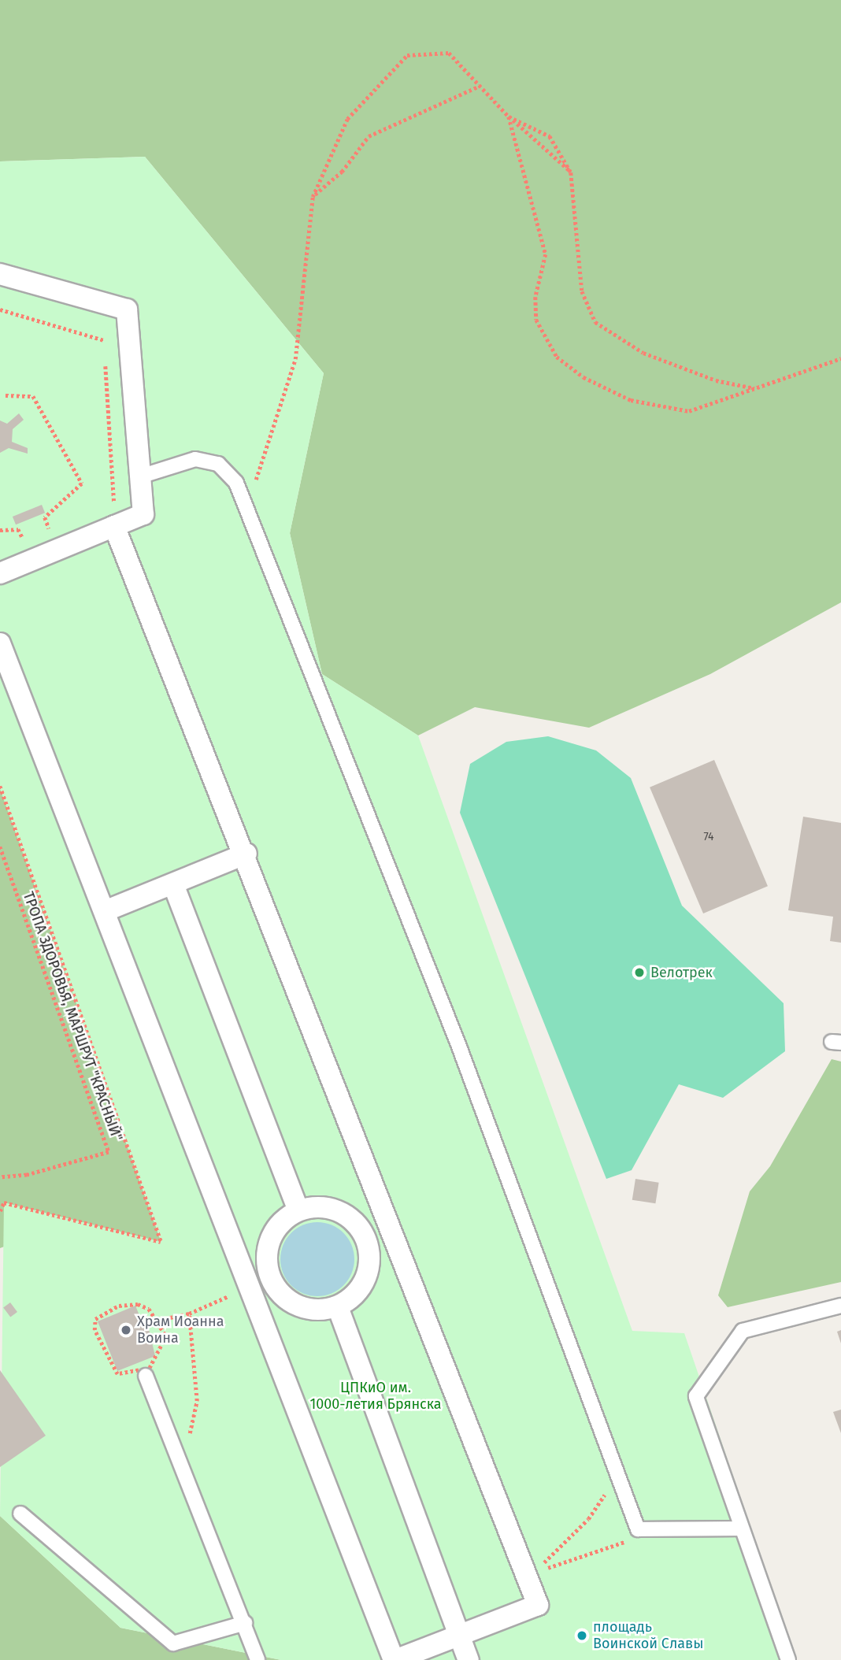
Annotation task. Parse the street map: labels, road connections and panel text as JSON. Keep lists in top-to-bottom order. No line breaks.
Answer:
{"streets":{"path":["ТРОПА ЗДОРОВЬЯ, МАРШРУТ \"КРАСНЫЙ\""]},"parks":["ЦПКиО им. 1000-летия Брянска"],"places":["Велотрек","Храм Иоанна Воина","площадь Воинской Славы"],"house_numbers":["74"]}
